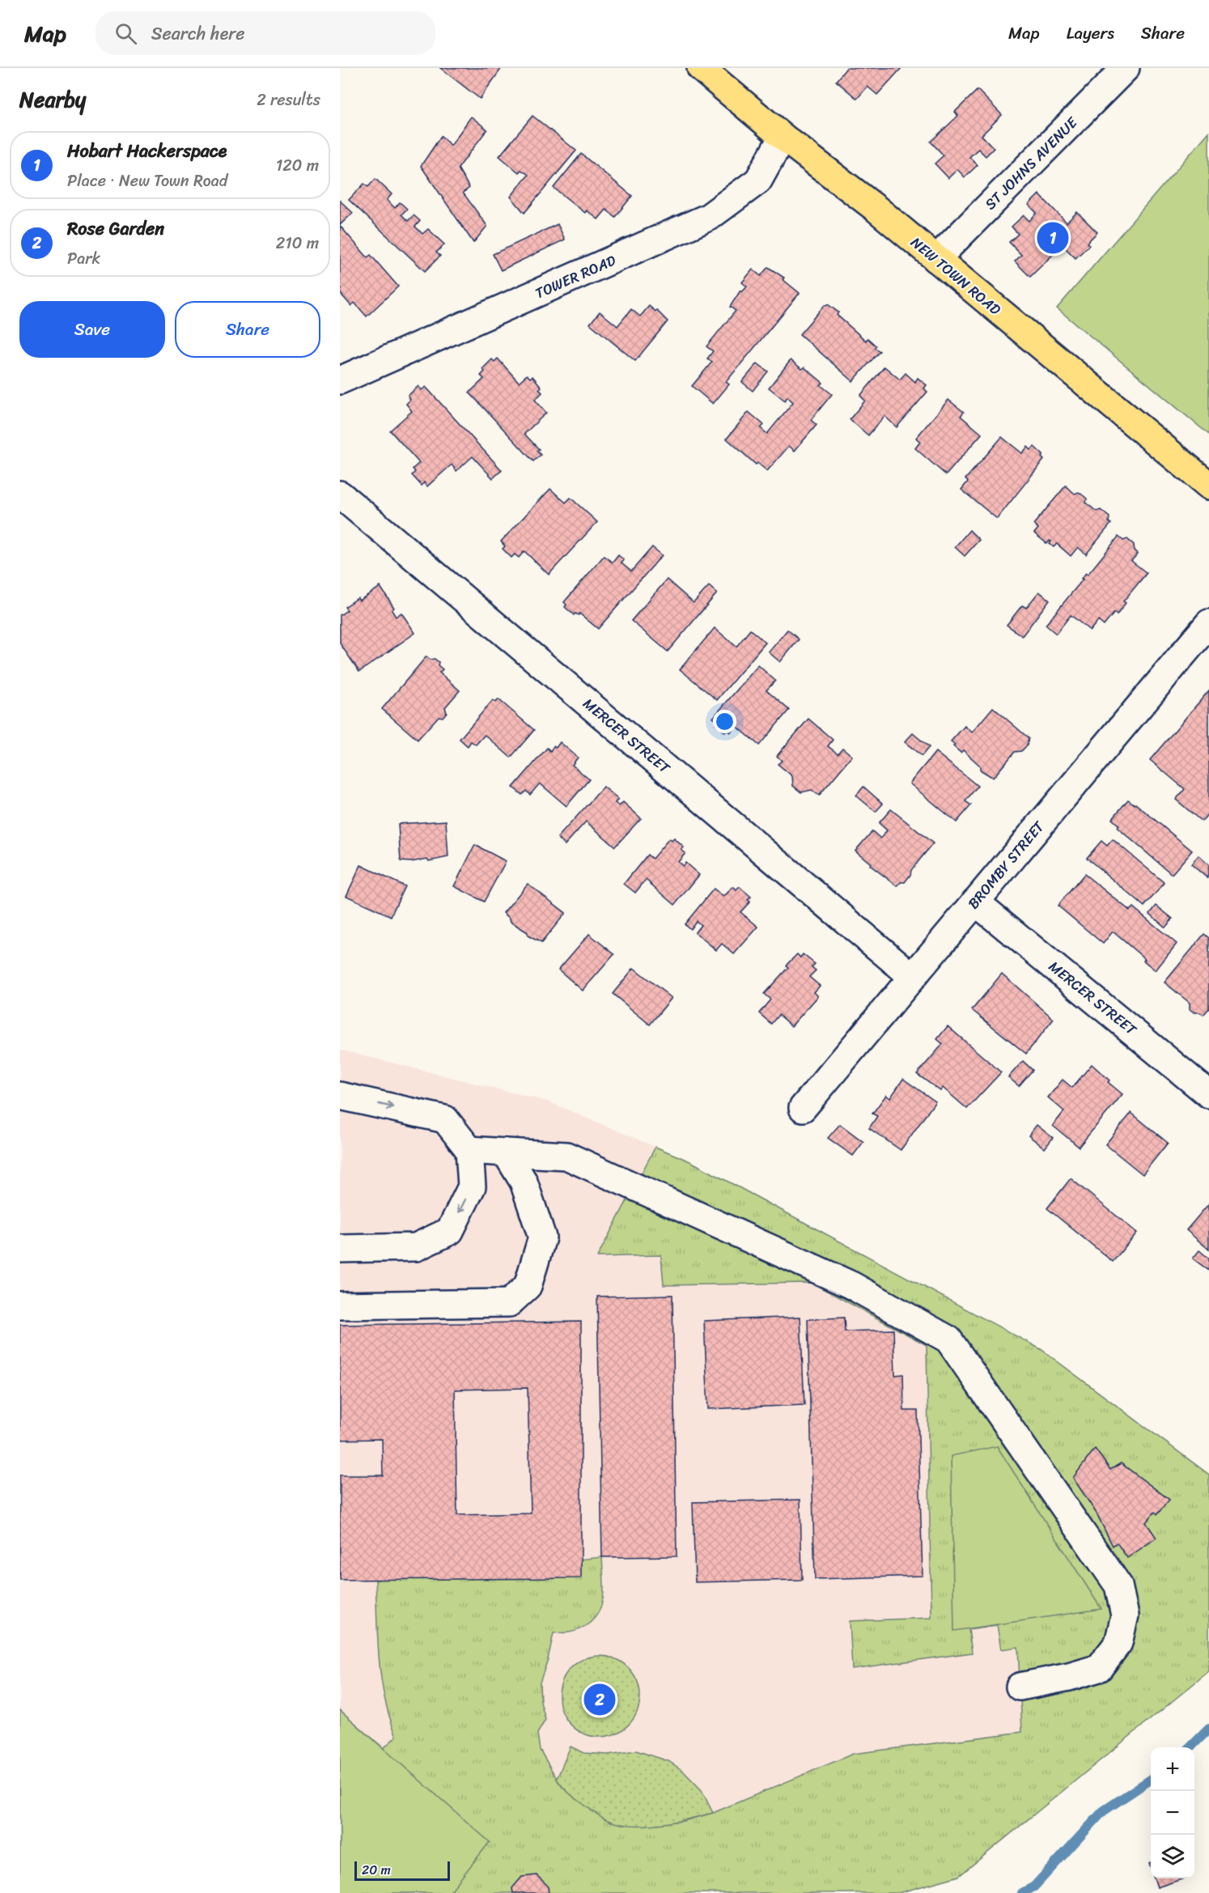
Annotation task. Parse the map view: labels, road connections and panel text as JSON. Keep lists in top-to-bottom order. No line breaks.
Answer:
{"streets":{"main road":["NEW TOWN ROAD"],"street":["ST JOHNS AVENUE","TOWER ROAD","MERCER STREET","BROMBY STREET"]},"crossings":[["ST JOHNS AVENUE","NEW TOWN ROAD"],["NEW TOWN ROAD","TOWER ROAD"],["MERCER STREET","BROMBY STREET"]],"scale_bar":"20 m","page":{"header":"Map","search":"Search here","nav":["Map","Layers","Share"],"heading":["Nearby","2 results"],"list":[{"mark":"1","name":"Hobart Hackerspace","note":"Place · New Town Road","value":"120 m"},{"mark":"2","name":"Rose Garden","note":"Park","value":"210 m"}],"pins":["1","2"],"buttons":["Save","Share"],"map_buttons":["+","−"],"scale":"20 m"}}
